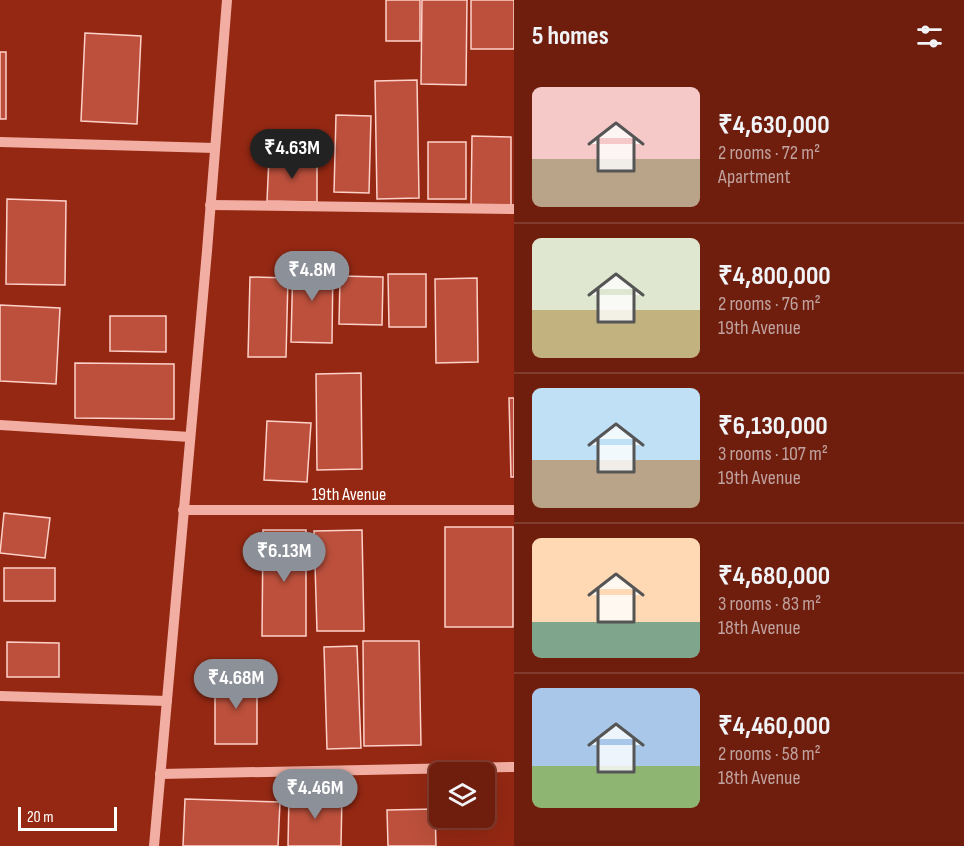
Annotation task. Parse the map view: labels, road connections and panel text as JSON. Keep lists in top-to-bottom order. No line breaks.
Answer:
{"streets":{"street":["19th Avenue"]},"scale_bar":"20 m","page":{"heading":"5 homes","list":[{"name":"₹4,630,000","note":"2 rooms · 72 m² · Apartment"},{"name":"₹4,800,000","note":"2 rooms · 76 m² · 19th Avenue"},{"name":"₹6,130,000","note":"3 rooms · 107 m² · 19th Avenue"},{"name":"₹4,680,000","note":"3 rooms · 83 m² · 18th Avenue"},{"name":"₹4,460,000","note":"2 rooms · 58 m² · 18th Avenue"}],"price":["₹4.63M","₹4.8M","₹6.13M","₹4.68M","₹4.46M"],"scale":"20 m"}}
